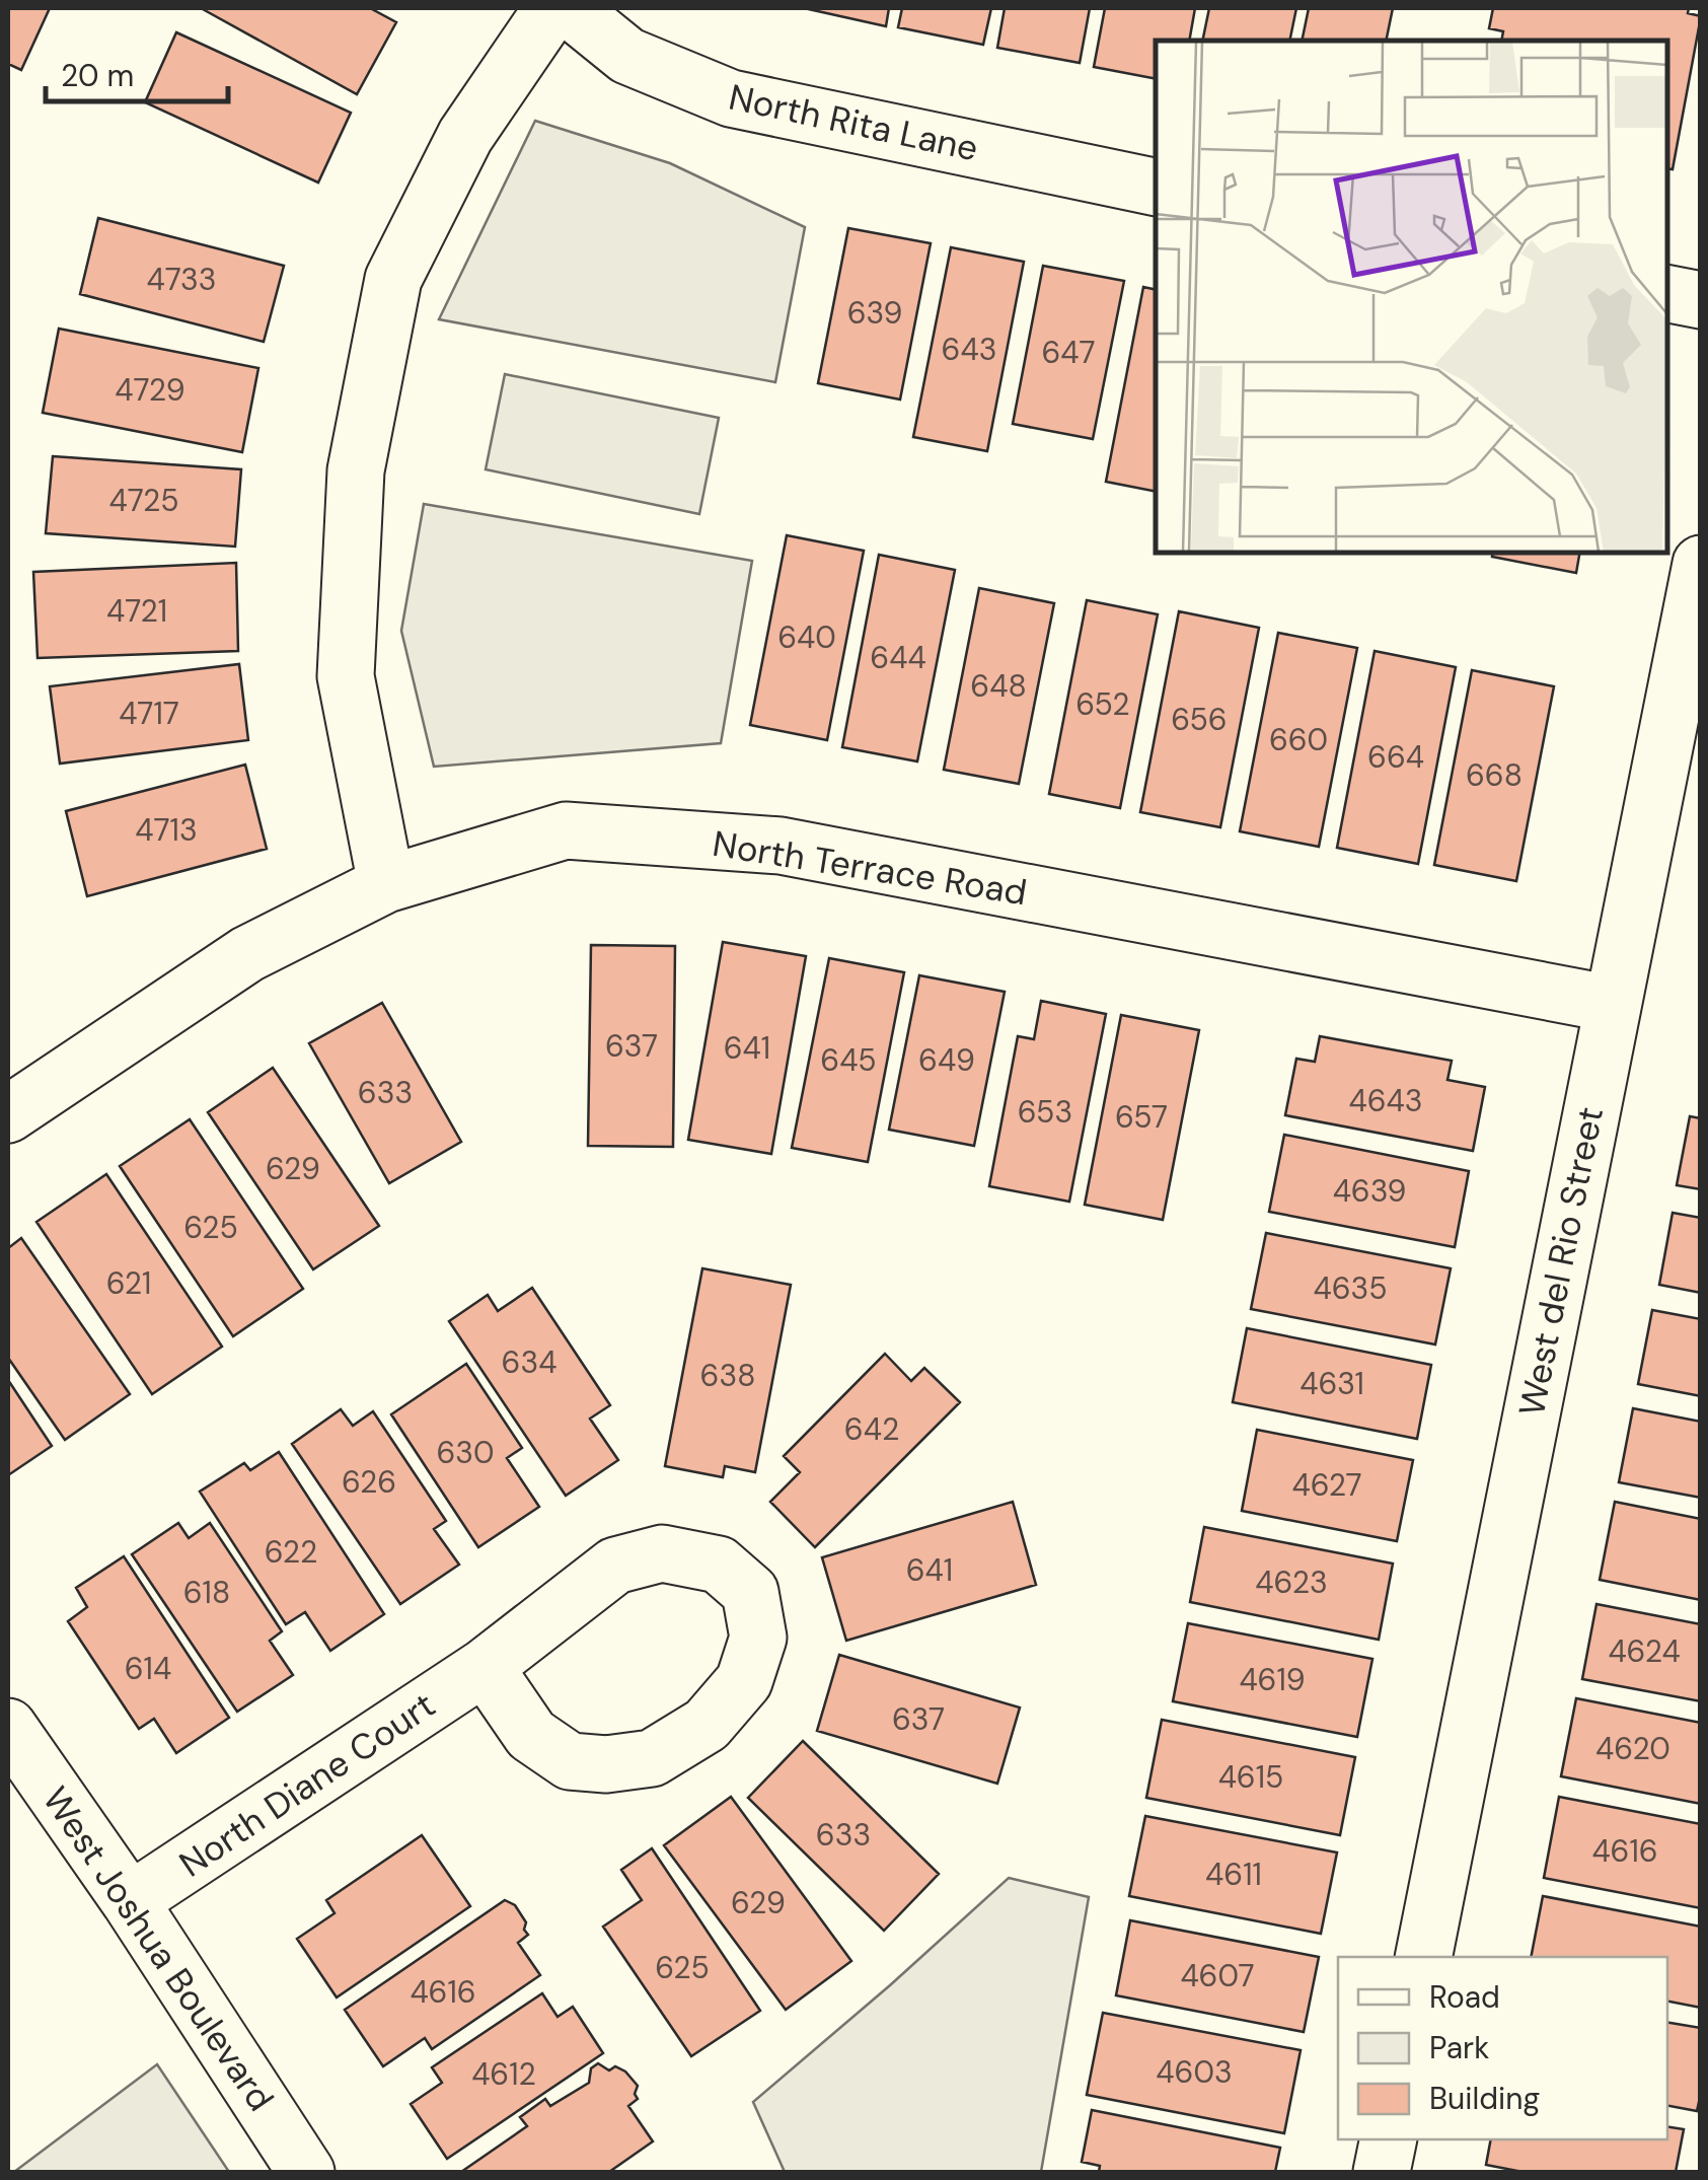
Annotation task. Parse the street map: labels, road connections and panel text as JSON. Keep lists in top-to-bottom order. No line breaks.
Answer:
{"streets":{"street":["North Rita Lane","North Terrace Road","West del Rio Street","North Diane Court","West Joshua Boulevard"]},"crossings":[["North Terrace Road","West del Rio Street"],["North Diane Court","West Joshua Boulevard"]],"house_numbers":["4733","639","643","647","4729","4725","4721","640","644","648","652","4717","656","660","664","668","4713","637","641","645","649","633","4643","653","657","629","4639","625","621","4635","634","638","4631","642","630","626","4627","622","641","4623","618","4624","614","4619","637","4620","4615","633","4616","4611","629","625","4607","4616","4603","4612"],"legend":["Road","Park","Building"],"scale_bar":"20 m"}
